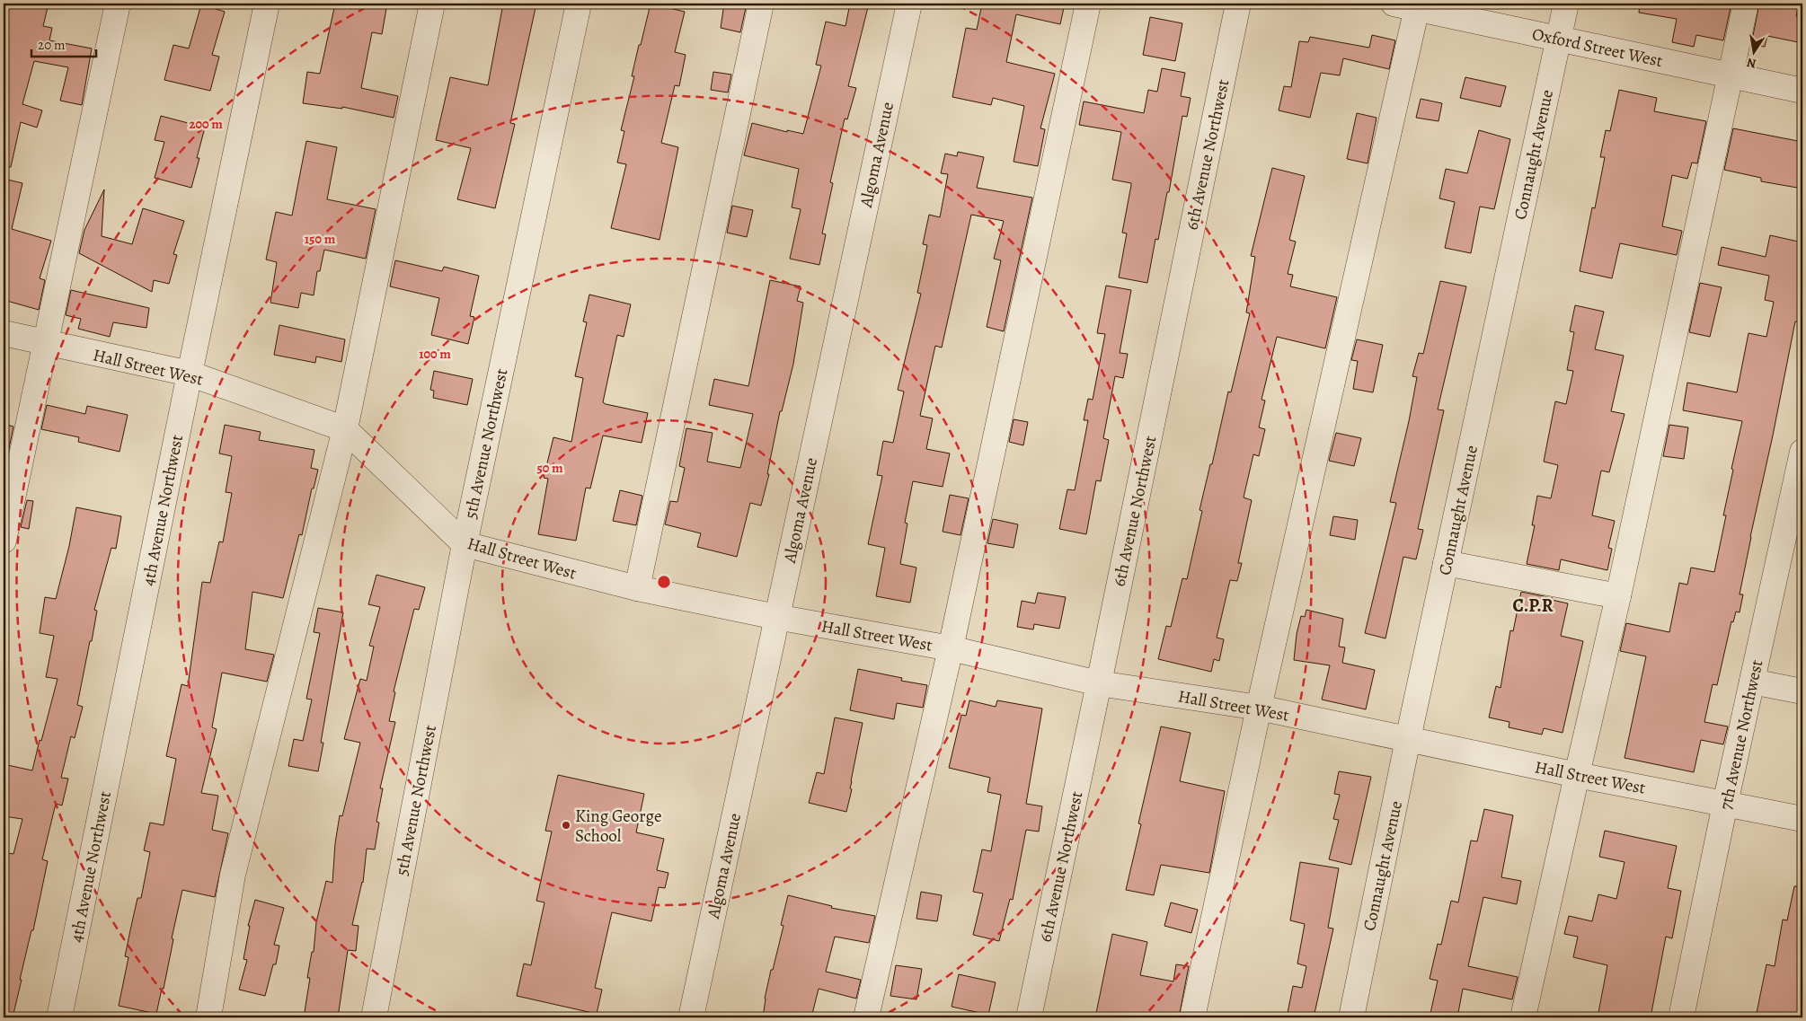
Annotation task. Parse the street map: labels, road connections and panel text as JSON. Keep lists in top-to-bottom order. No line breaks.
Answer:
{"streets":{"street":["Oxford Street West","Algoma Avenue","6th Avenue Northwest","Connaught Avenue","Hall Street West","5th Avenue Northwest","4th Avenue Northwest","7th Avenue Northwest"]},"crossings":[["Oxford Street West","Connaught Avenue"],["Algoma Avenue","Hall Street West"],["6th Avenue Northwest","Hall Street West"],["Connaught Avenue","Hall Street West"],["Hall Street West","5th Avenue Northwest"],["Hall Street West","4th Avenue Northwest"],["Hall Street West","7th Avenue Northwest"]],"districts":["C.P.R"],"places":["King George School"],"scale_bar":"20 m","north":"bottom","rings":["200 m","150 m","100 m","50 m"]}
